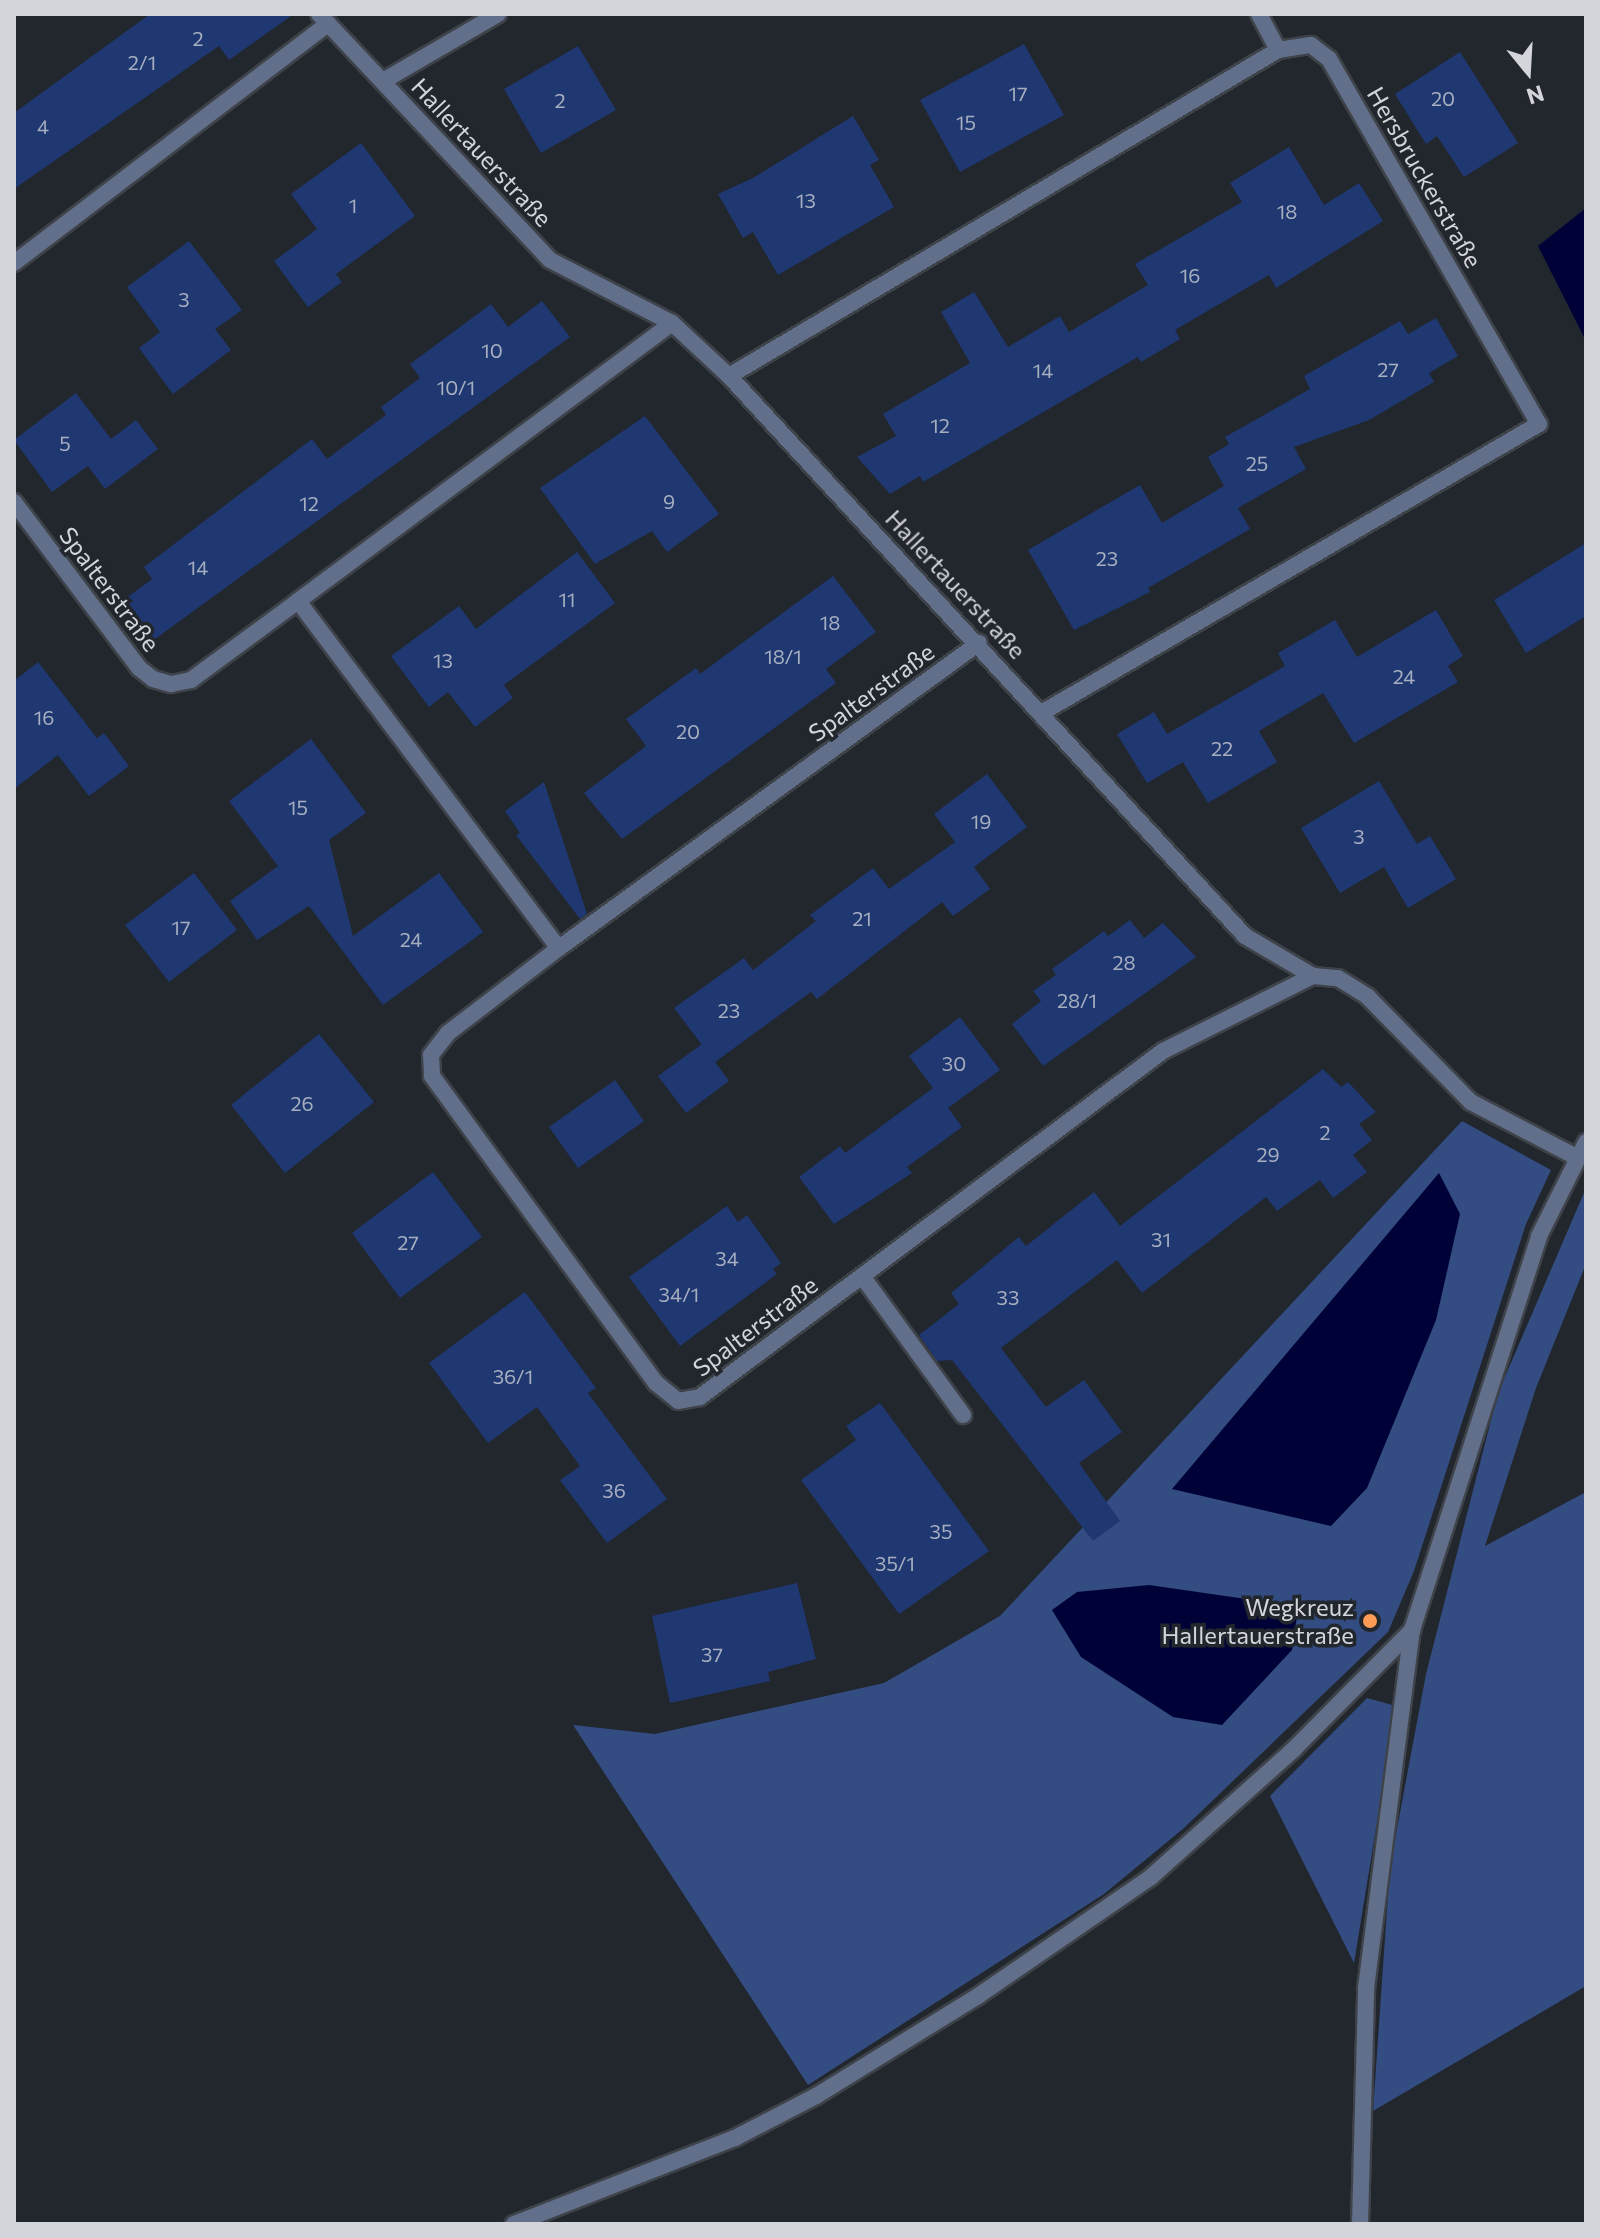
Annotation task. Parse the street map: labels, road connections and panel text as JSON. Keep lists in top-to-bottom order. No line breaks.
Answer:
{"streets":{"street":["Hallertauerstraße","Hersbruckerstraße","Spalterstraße"]},"crossings":[["Hallertauerstraße","Hersbruckerstraße"],["Hallertauerstraße","Spalterstraße"]],"places":["Wegkreuz Hallertauerstraße"],"house_numbers":["2","2/1","17","20","2","15","4","13","1","18","16","3","10","27","14","10/1","12","5","25","9","12","23","14","11","18","18/1","13","24","16","20","22","15","19","3","21","17","24","28","28/1","23","30","26","2","29","31","27","34","34/1","33","36/1","36","35","35/1","37"],"north":"bottom"}
